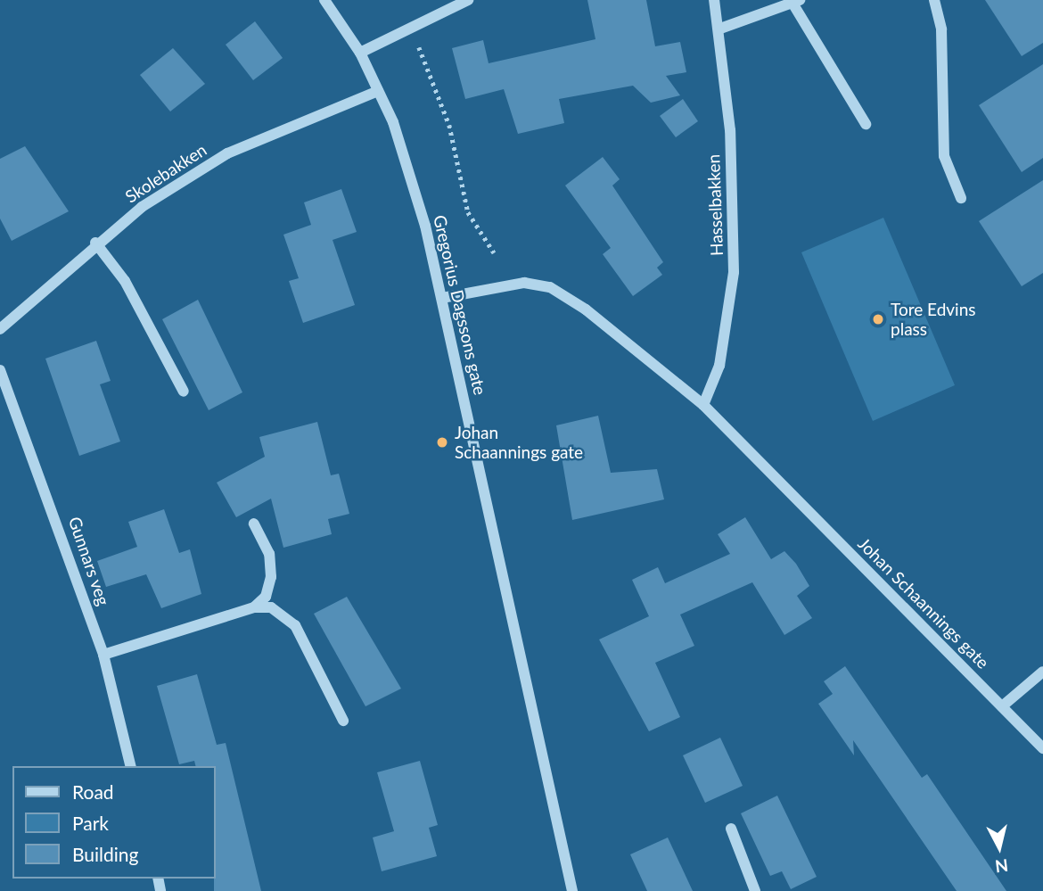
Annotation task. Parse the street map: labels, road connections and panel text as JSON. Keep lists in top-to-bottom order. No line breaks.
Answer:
{"streets":{"street":["Skolebakken","Hasselbakken","Gregorius Dagssons gate","Gunnars veg","Johan Schaannings gate"]},"crossings":[["Skolebakken","Gregorius Dagssons gate"],["Hasselbakken","Johan Schaannings gate"],["Gregorius Dagssons gate","Johan Schaannings gate"]],"places":["Tore Edvins plass","Johan Schaannings gate"],"legend":["Road","Park","Building"],"north":"bottom"}
